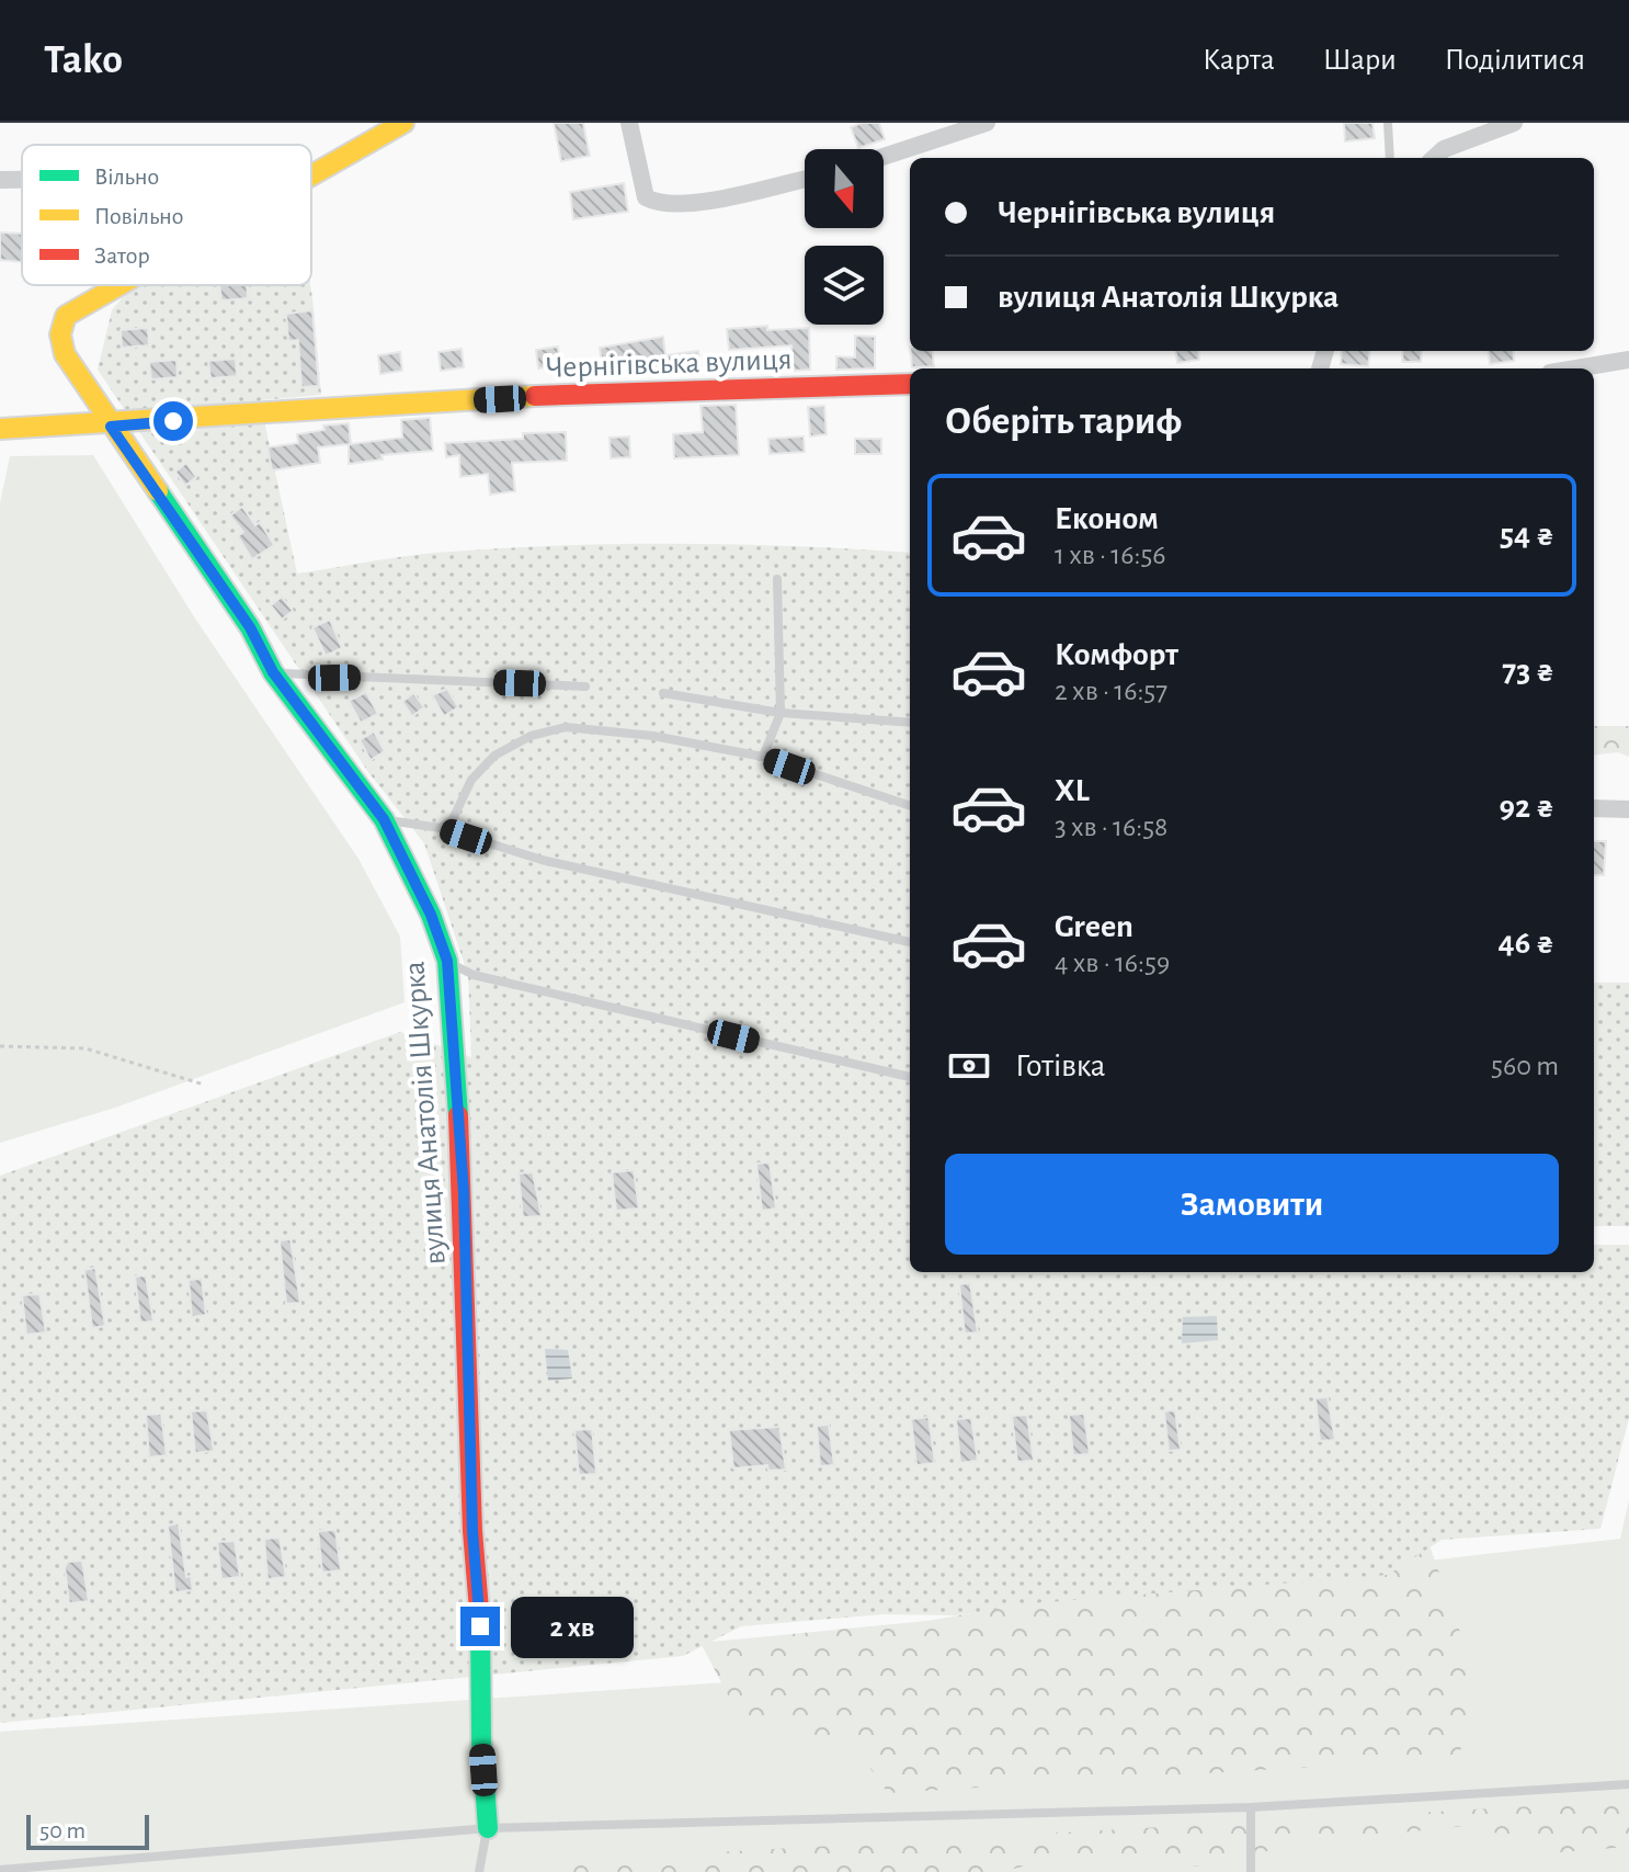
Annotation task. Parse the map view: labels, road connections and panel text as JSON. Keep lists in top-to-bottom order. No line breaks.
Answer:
{"streets":{"street":["Чернігівська вулиця","вулиця Анатолія Шкурка"]},"crossings":[["Чернігівська вулиця","вулиця Анатолія Шкурка"]],"legend":["Вільно","Повільно","Затор"],"scale_bar":"50 m","north":"bottom","page":{"header":"Tako","nav":["Карта","Шари","Поділитися"],"banner":["Чернігівська вулиця","вулиця Анатолія Шкурка"],"heading":"Оберіть тариф","list":[{"name":"Економ","note":"1 хв · 16:56","value":"54 ₴"},{"name":"Комфорт","note":"2 хв · 16:57","value":"73 ₴"},{"name":"XL","note":"3 хв · 16:58","value":"92 ₴"},{"name":"Green","note":"4 хв · 16:59","value":"46 ₴"}],"pay":["Готівка","560 m"],"buttons":"Замовити","bubble":"2 хв","scale":"50 m"}}
